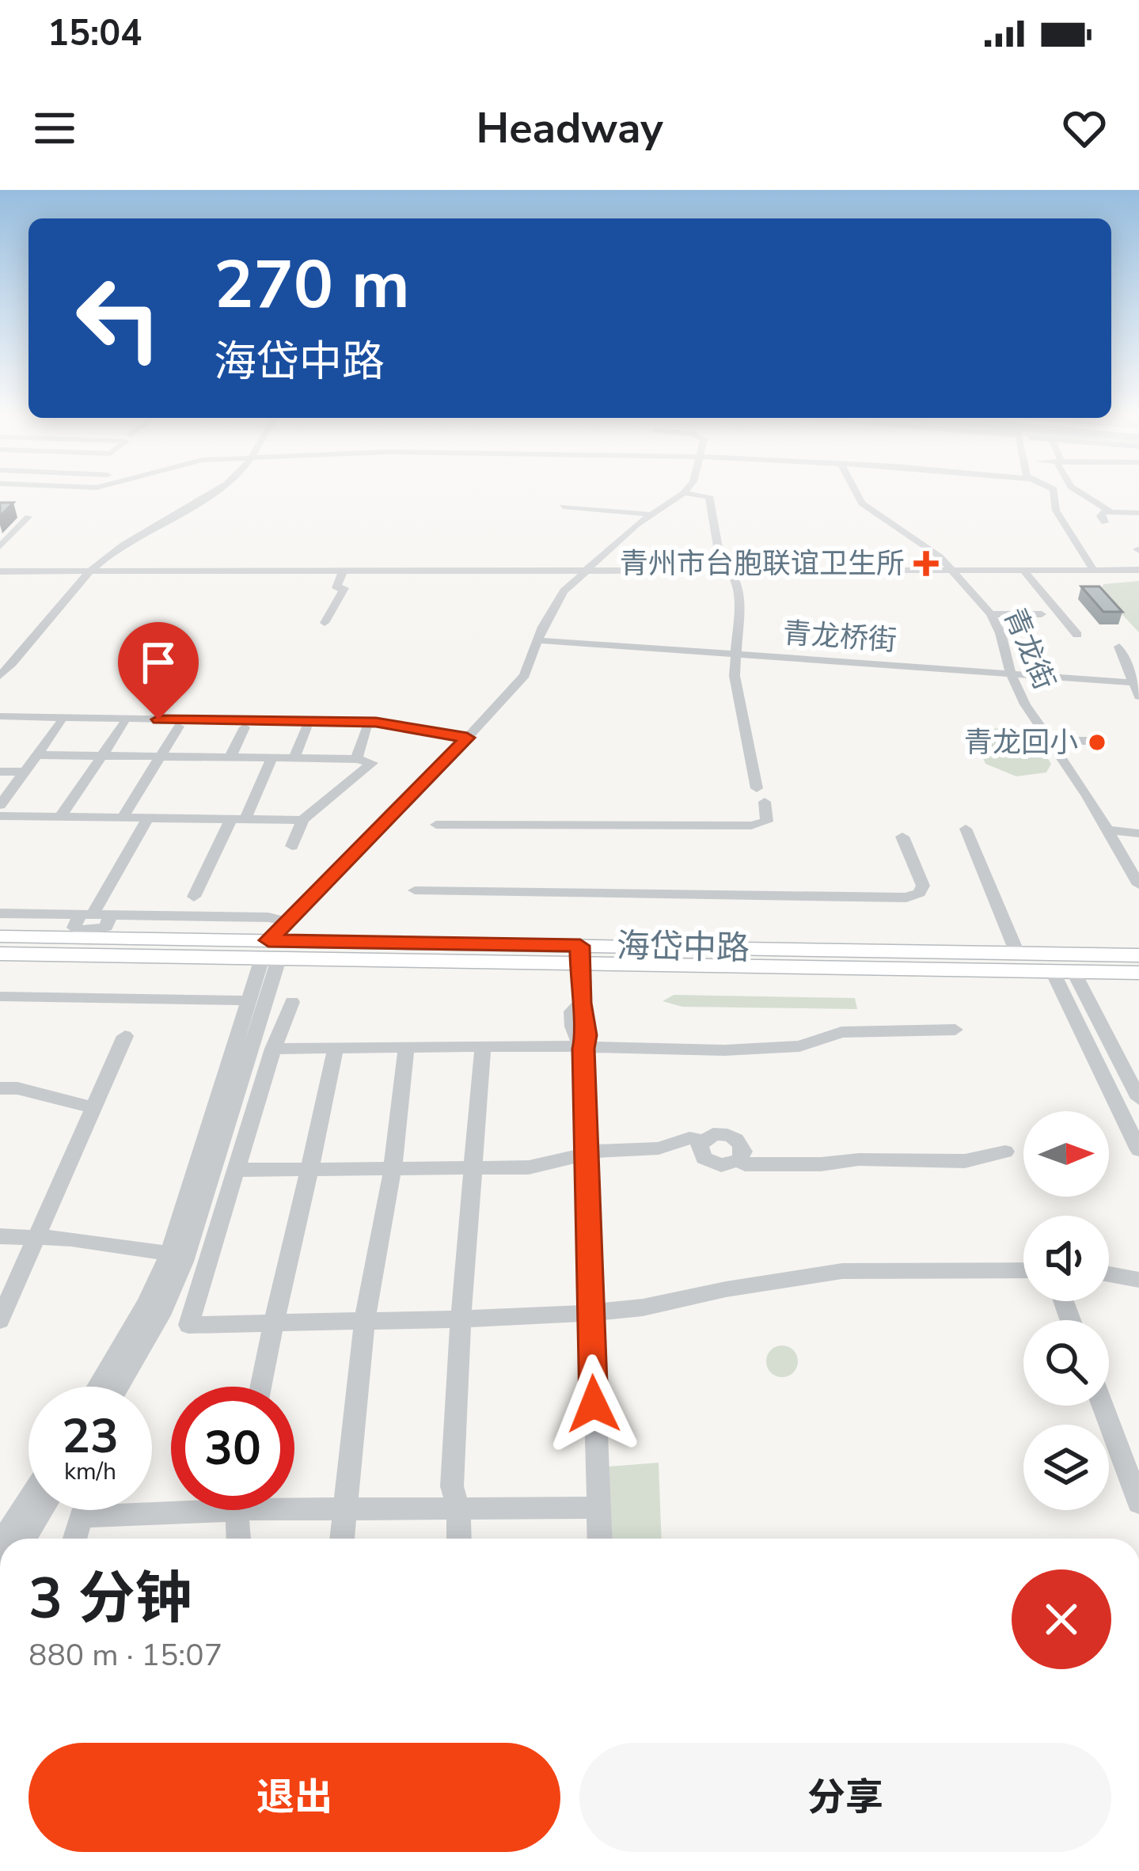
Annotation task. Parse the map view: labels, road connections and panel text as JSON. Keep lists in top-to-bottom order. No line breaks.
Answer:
{"streets":{"main road":["海岱中路"],"street":["青龙桥街","青龙街"]},"crossings":[["青龙桥街","青龙街"]],"places":{"health":["青州市台胞联谊卫生所"],"other":["青龙回小"]},"north":"right","page":{"status":"15:04","header":"Headway","turn":["270 m","海岱中路"],"speed":"23 km/h","limit":"30","heading":["3 分钟","880 m · 15:07"],"buttons":["退出","分享"]}}
